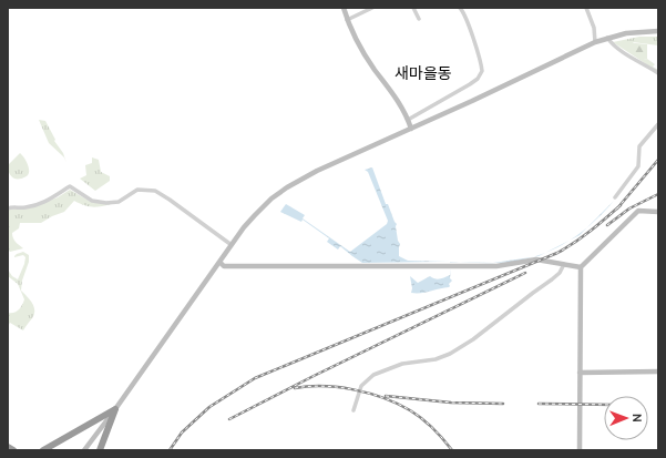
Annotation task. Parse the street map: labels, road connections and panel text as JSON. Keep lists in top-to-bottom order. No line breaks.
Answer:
{"districts":["새마을동"],"north":"right"}
